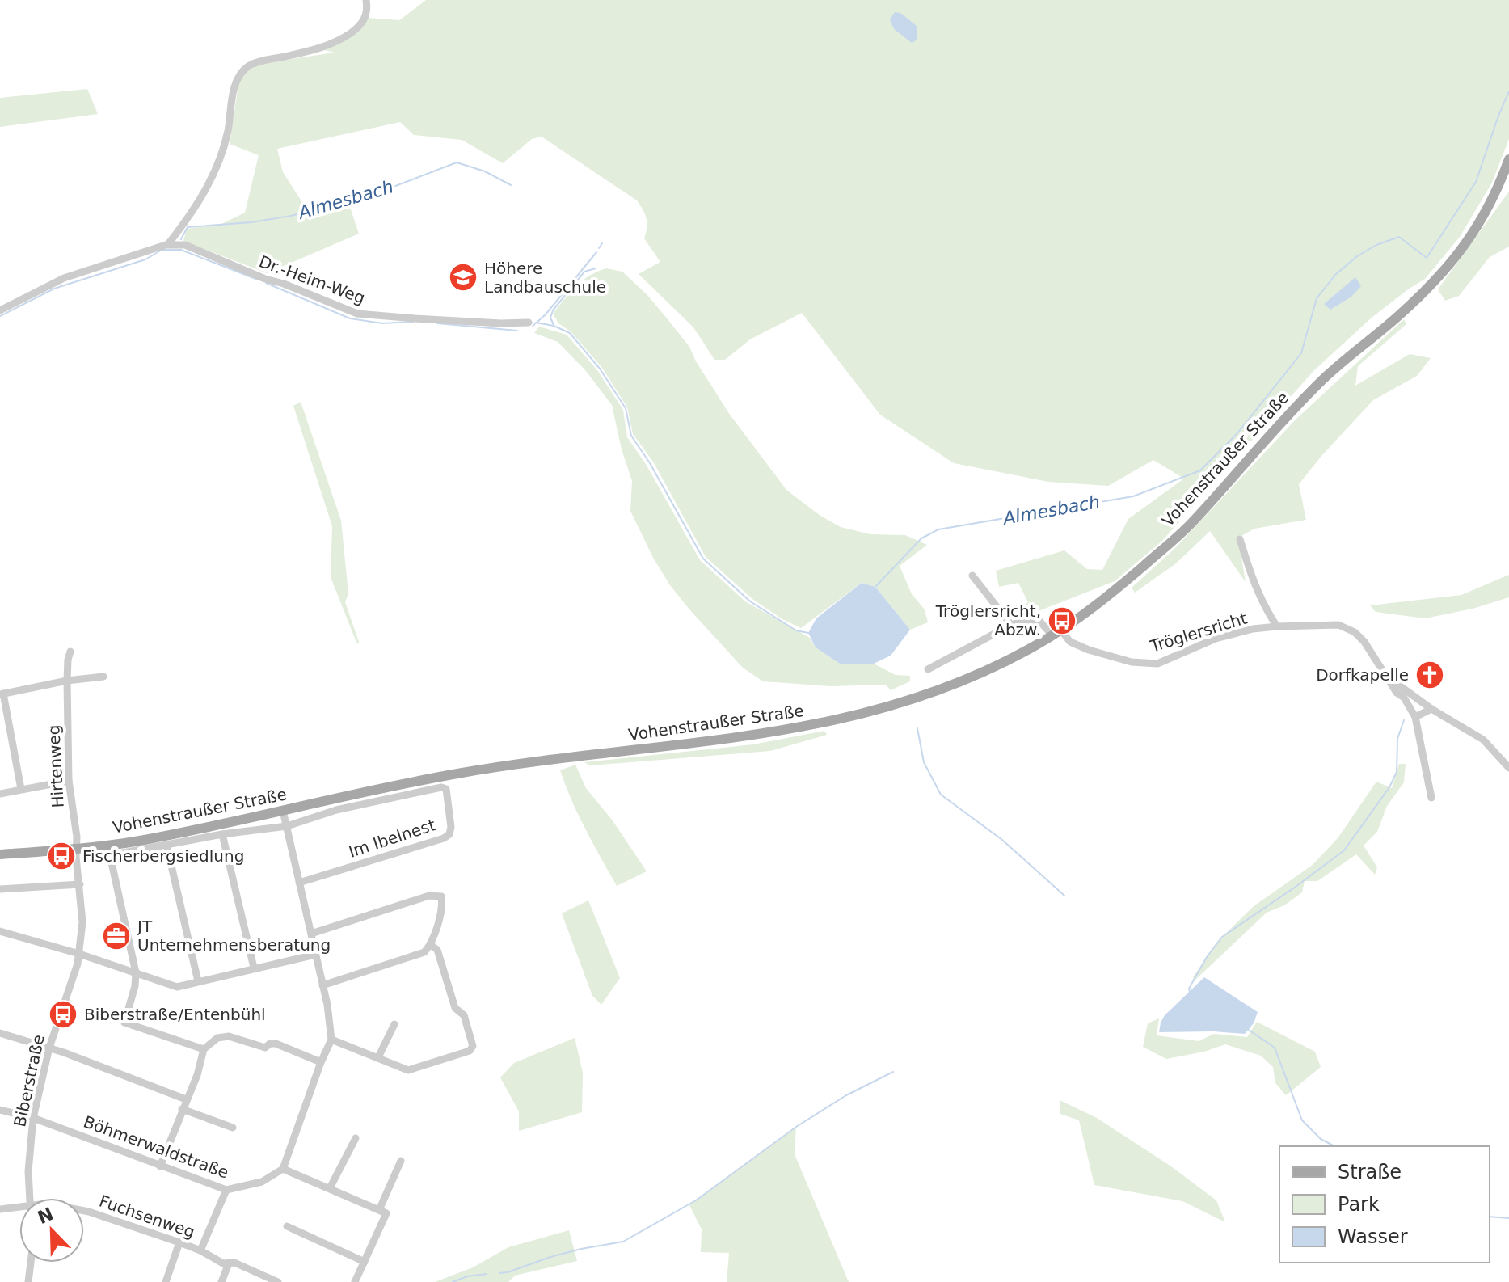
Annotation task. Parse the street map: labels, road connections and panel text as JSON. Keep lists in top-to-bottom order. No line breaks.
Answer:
{"streets":{"main road":["Vohenstraußer Straße"],"street":["Dr.-Heim-Weg","Tröglersricht","Hirtenweg","Im Ibelnest","Biberstraße","Böhmerwaldstraße","Fuchsenweg"]},"crossings":[["Vohenstraußer Straße","Tröglersricht"],["Vohenstraußer Straße","Hirtenweg"],["Vohenstraußer Straße","Im Ibelnest"],["Vohenstraußer Straße","Biberstraße"],["Hirtenweg","Biberstraße"],["Biberstraße","Böhmerwaldstraße"]],"water":["Almesbach"],"places":{"school or university":["Höhere Landbauschule"],"bus stop":["Tröglersricht, Abzw.","Fischerbergsiedlung","Biberstraße/Entenbühl"],"church":["Dorfkapelle"],"office":["JT Unternehmensberatung"]},"legend":["Straße","Park","Wasser"],"north":"top left"}
